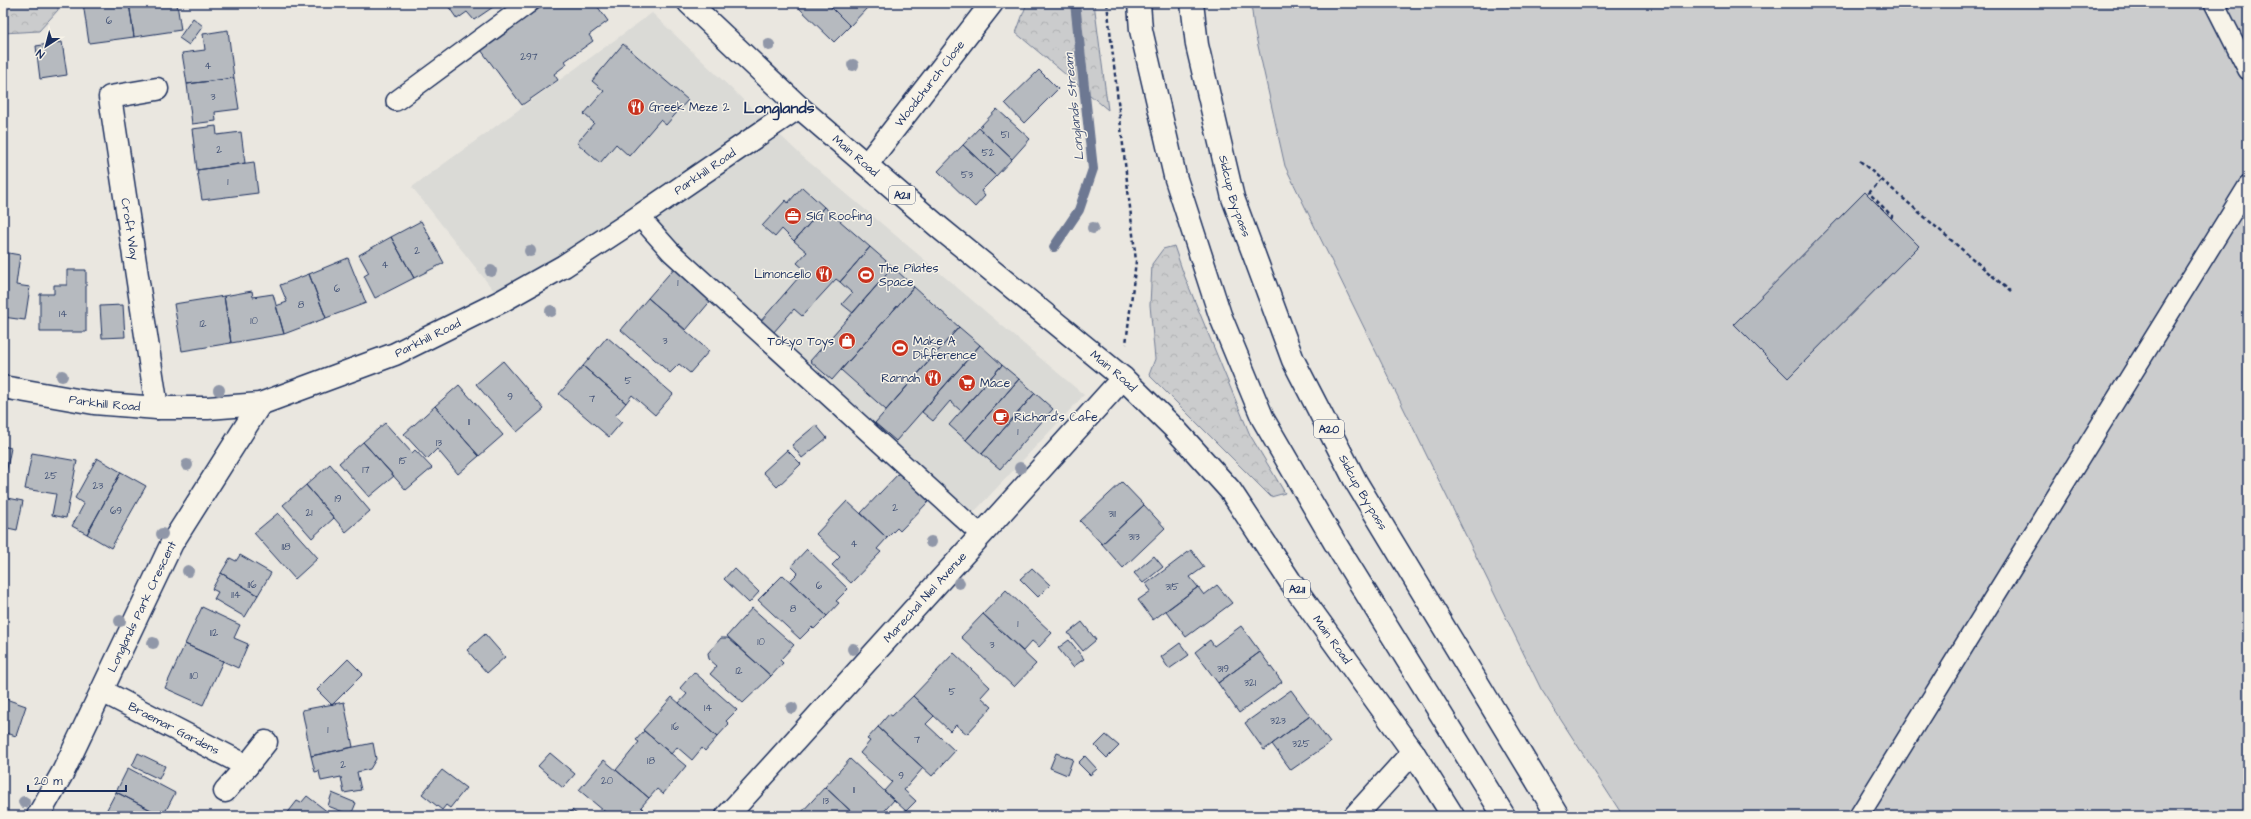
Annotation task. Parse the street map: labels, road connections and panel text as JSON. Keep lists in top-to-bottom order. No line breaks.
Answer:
{"streets":{"main road":["Woodchurch Close","Main Road","Parkhill Road","A211","Sidcup By-pass","Croft Way","A20","Marechal Niel Avenue","Longlands Park Crescent","Braemar Gardens"]},"crossings":[["Woodchurch Close","Main Road"],["Main Road","Parkhill Road"],["Main Road","Marechal Niel Avenue"],["Parkhill Road","Croft Way"],["Parkhill Road","Longlands Park Crescent"],["Longlands Park Crescent","Braemar Gardens"]],"districts":["Longlands"],"water":["Longlands Stream"],"places":{"restaurant":["Greek Meze 2","Limoncello","Rannah"],"office":["SIG Roofing"],"sports":["The Pilates Space","Make A Difference"],"shop":["Tokyo Toys"],"supermarket":["Mace"],"cafe":["Richard's Cafe"]},"house_numbers":["6","297","4","3","51","2","52","53","1","2","4","1","6","8","14","10","12","3","5","9","7","11","1","13","15","17","25","23","19","2","69","21","311","313","4","118","116","6","315","114","8","1","112","10","3","319","12","110","321","5","14","323","16","1","7","325","18","2","9","20","11","13"],"scale_bar":"20 m","north":"bottom left"}
